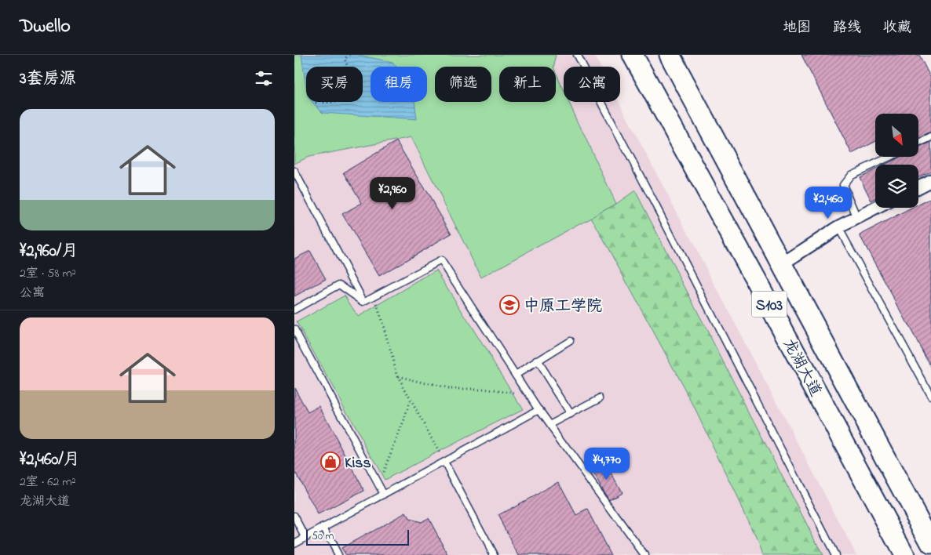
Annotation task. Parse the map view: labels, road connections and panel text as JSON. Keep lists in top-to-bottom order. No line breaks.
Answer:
{"streets":{"highway":["S103","龙湖大道"]},"places":{"school or university":["中原工学院"],"shop":["Kiss"]},"scale_bar":"50 m","north":"bottom right","page":{"header":"Dwello","nav":["地图","路线","收藏"],"heading":"3套房源","chip":["买房","租房","筛选","新上","公寓"],"list":[{"name":"¥2,960/月","note":"2室 · 58 m² · 公寓"},{"name":"¥2,460/月","note":"2室 · 62 m² · 龙湖大道"}],"price":["¥2,960","¥2,460","¥4,770"],"scale":"50 m"}}
